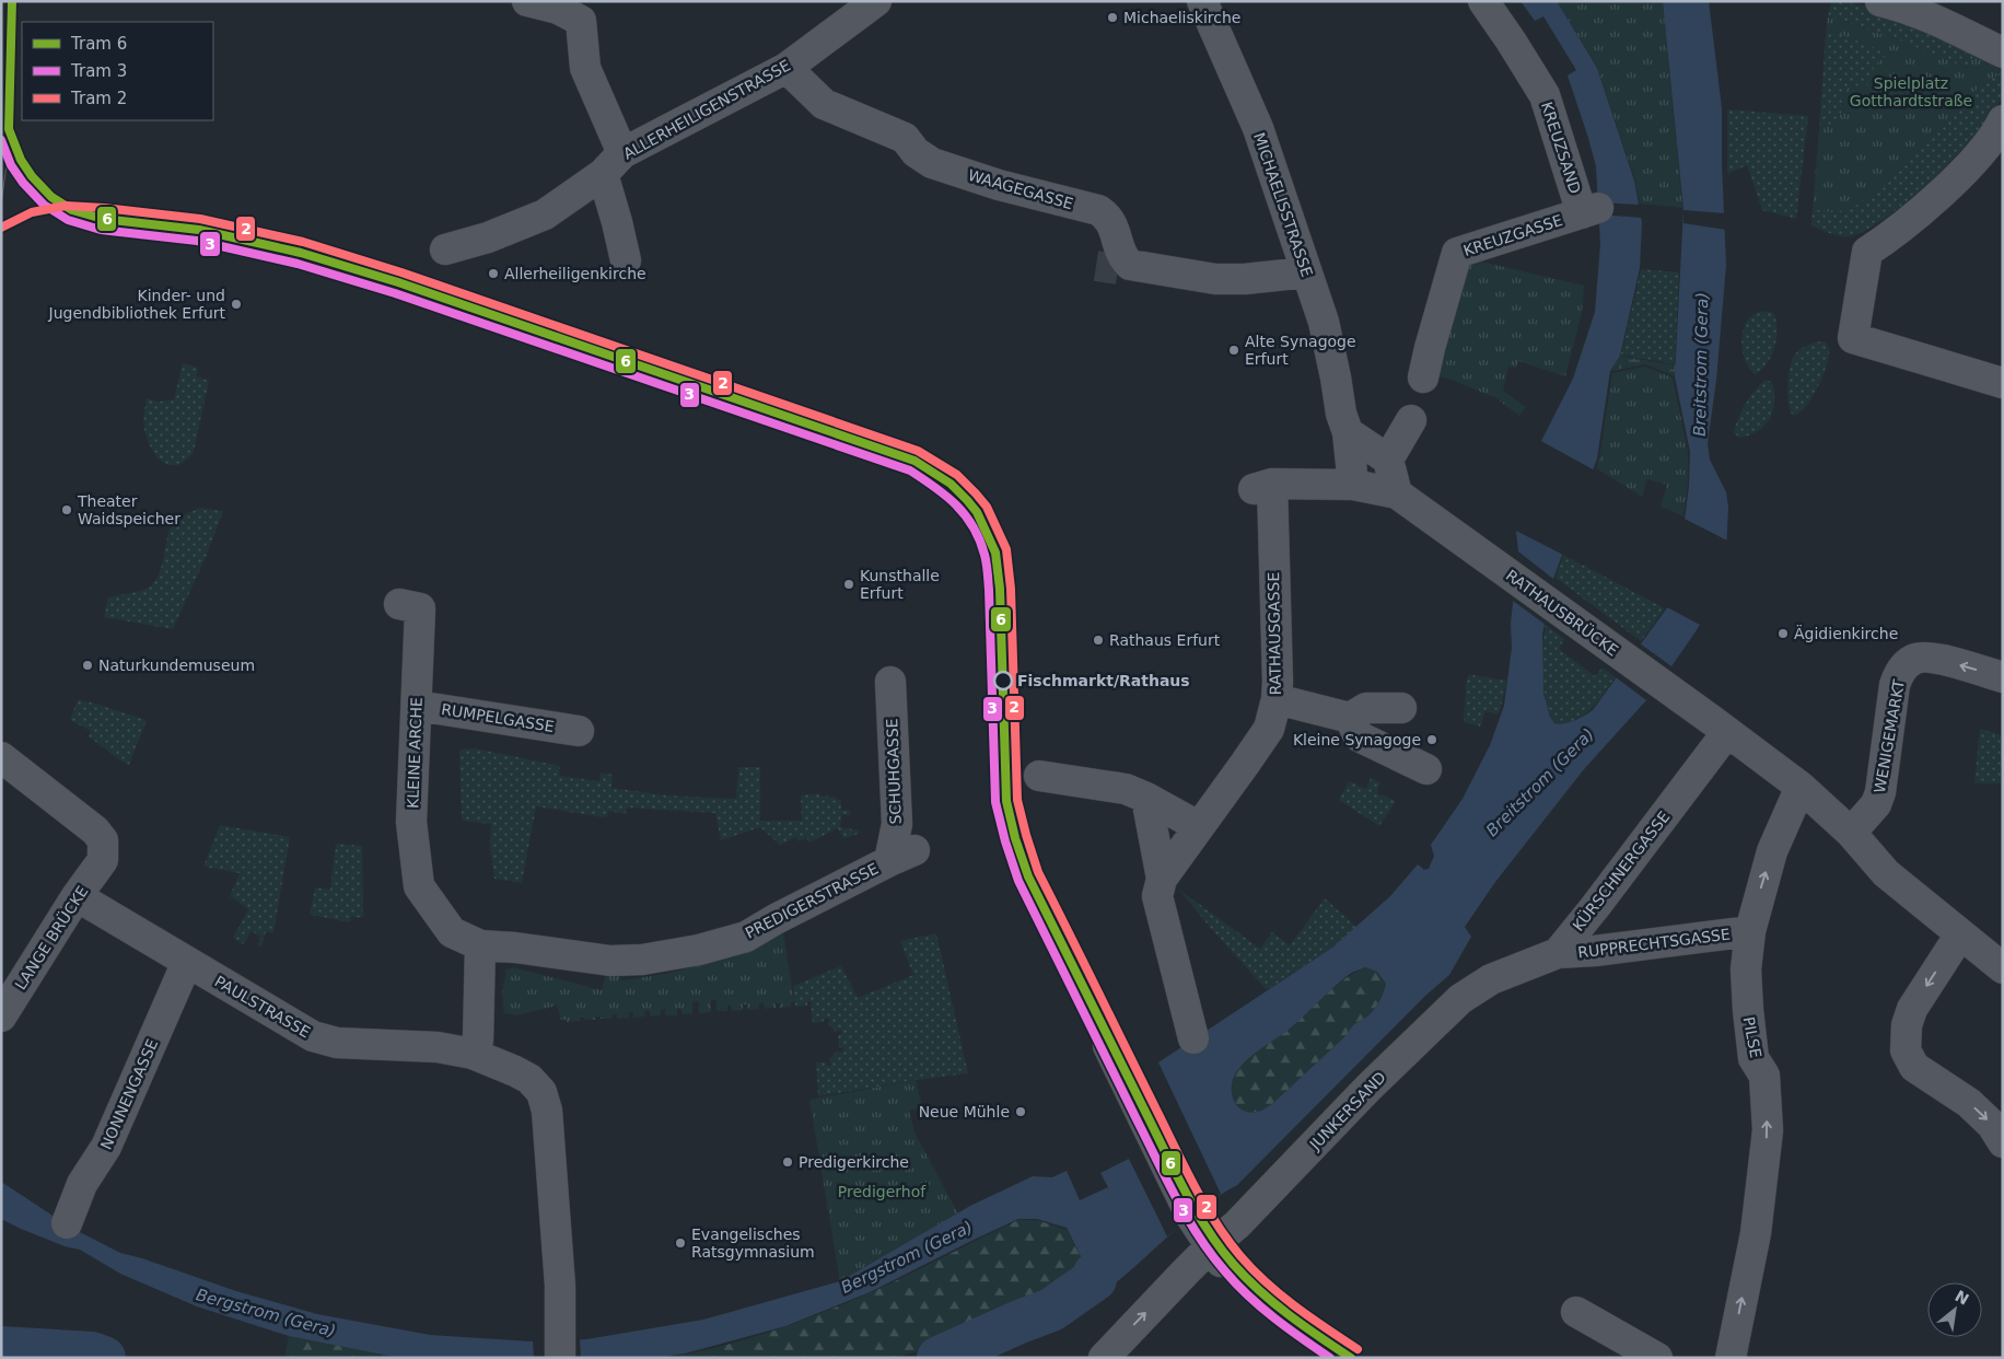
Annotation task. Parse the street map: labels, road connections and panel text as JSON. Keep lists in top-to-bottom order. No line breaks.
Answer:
{"streets":{"street":["ALLERHEILIGENSTRASSE","KREUZSAND","WAAGEGASSE","MICHAELISSTRASSE","KREUZGASSE","RATHAUSBRÜCKE","RATHAUSGASSE","RUMPELGASSE","WENIGEMARKT","KLEINE ARCHE","SCHUHGASSE","KÜRSCHNERGASSE","PREDIGERSTRASSE","LANGE BRÜCKE","RUPPRECHTSGASSE","PAULSTRASSE","PILSE","NONNENGASSE","JUNKERSAND"]},"crossings":[["ALLERHEILIGENSTRASSE","WAAGEGASSE"],["KREUZSAND","KREUZGASSE"],["WAAGEGASSE","MICHAELISSTRASSE"],["MICHAELISSTRASSE","RATHAUSGASSE"],["RATHAUSBRÜCKE","KÜRSCHNERGASSE"],["RUMPELGASSE","KLEINE ARCHE"],["KLEINE ARCHE","PREDIGERSTRASSE"],["SCHUHGASSE","PREDIGERSTRASSE"],["KÜRSCHNERGASSE","RUPPRECHTSGASSE"],["KÜRSCHNERGASSE","JUNKERSAND"],["LANGE BRÜCKE","PAULSTRASSE"],["RUPPRECHTSGASSE","PILSE"],["PAULSTRASSE","NONNENGASSE"]],"one_way":["PILSE"],"water":["Breitstrom (Gera)","Bergstrom (Gera)"],"parks":["Spielplatz Gotthardtstraße","Predigerhof"],"places":["Michaeliskirche","Allerheiligenkirche","Kinder- und Jugendbibliothek Erfurt","Alte Synagoge Erfurt","Theater Waidspeicher","Kunsthalle Erfurt","Ägidienkirche","Rathaus Erfurt","Naturkundemuseum","Fischmarkt/Rathaus","Kleine Synagoge","Neue Mühle","Predigerkirche","Evangelisches Ratsgymnasium"],"lines":["tram line 6","tram line 3","tram line 2"],"legend":["Tram 6","Tram 3","Tram 2"],"north":"top right"}
